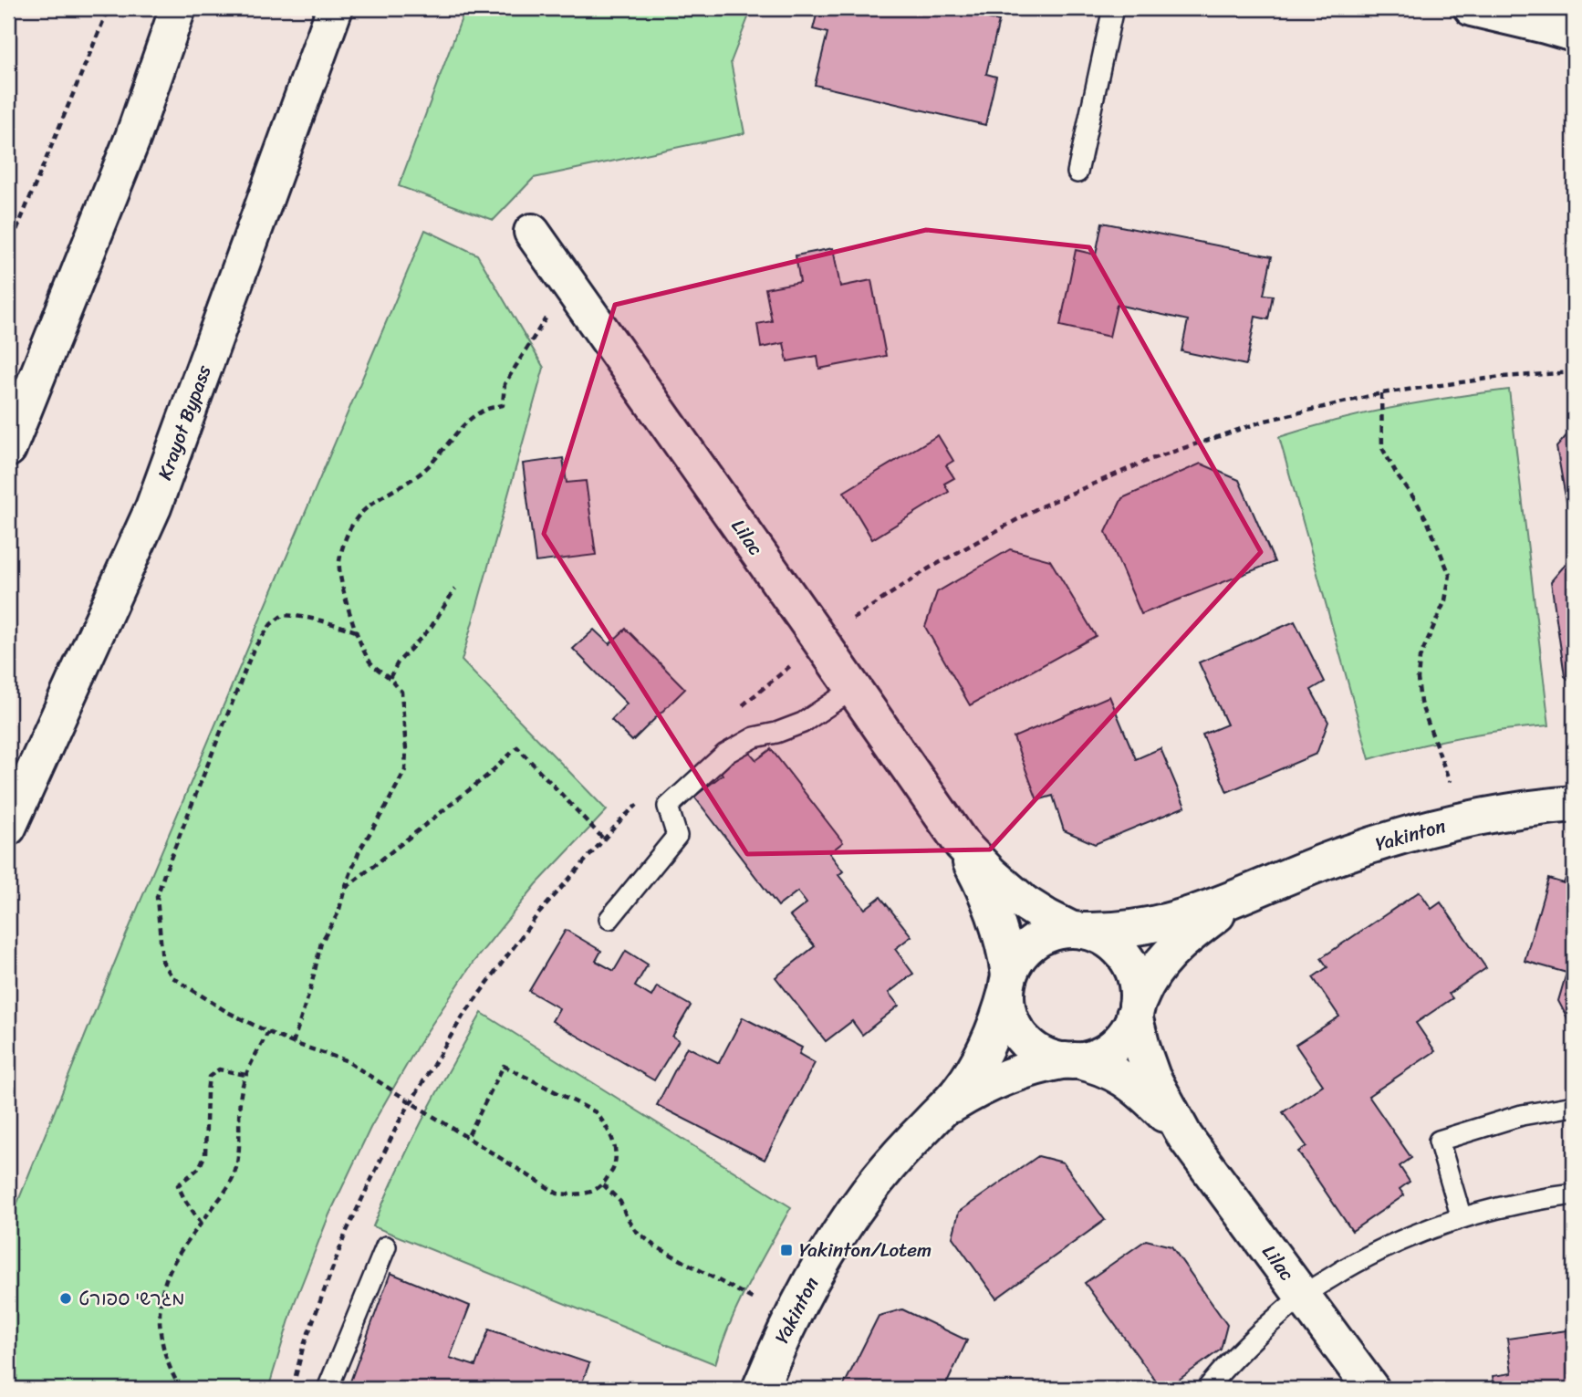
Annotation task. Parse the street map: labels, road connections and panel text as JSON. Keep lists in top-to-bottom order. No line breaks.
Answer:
{"streets":{"main road":["Krayot Bypass","Lilac","Yakinton"]},"crossings":[["Lilac","Yakinton"]],"places":{"transit":["Yakinton/Lotem"],"other":["מגרשי ספורט"]}}
